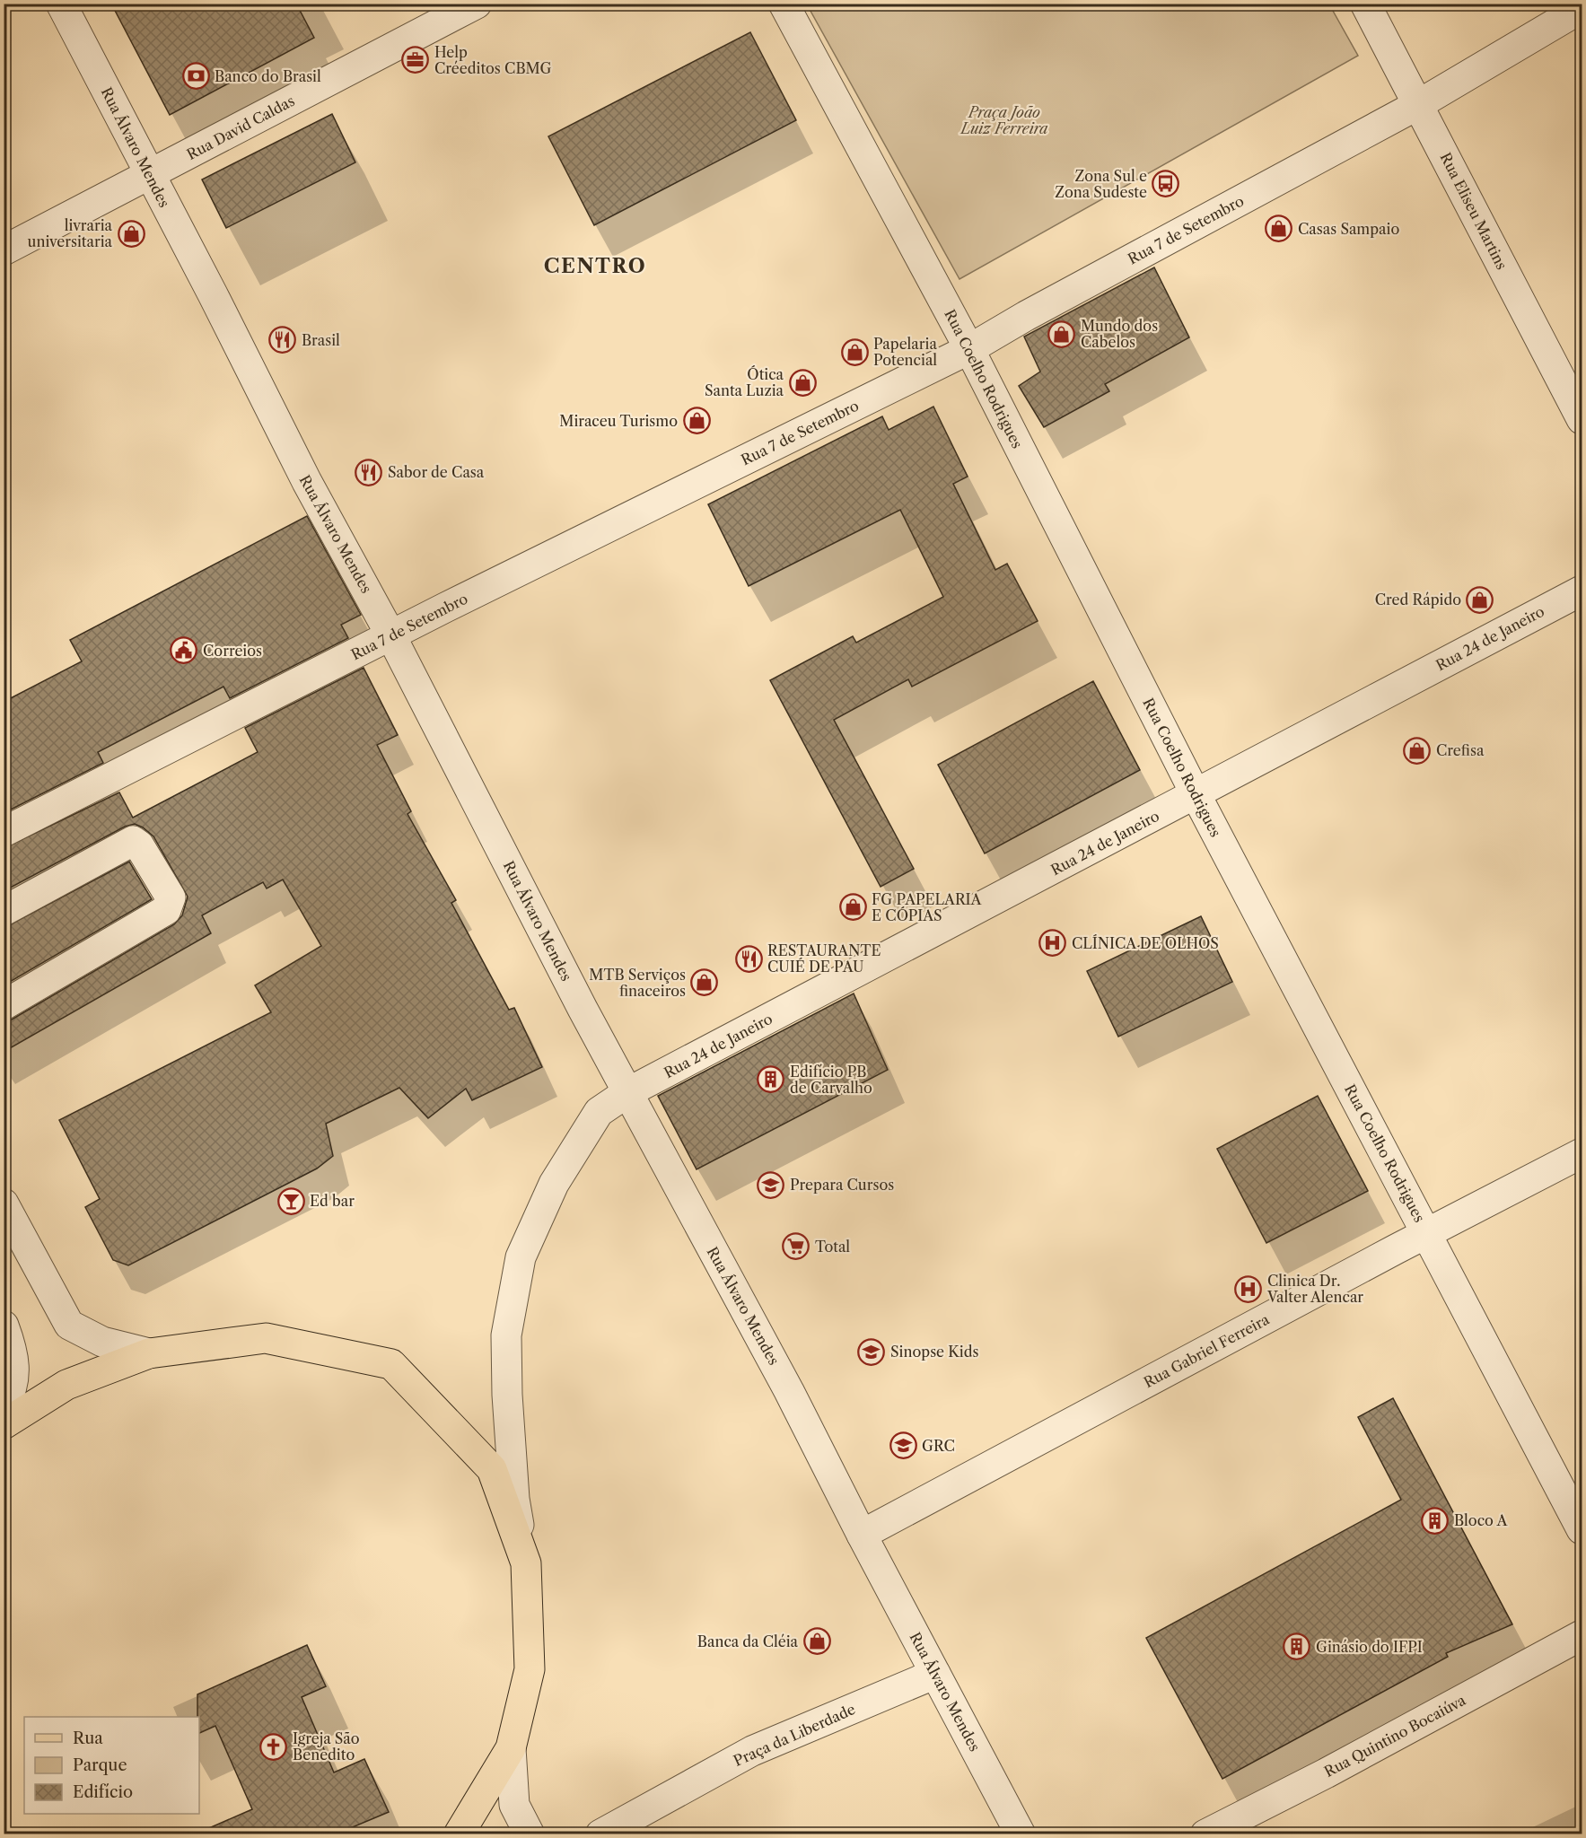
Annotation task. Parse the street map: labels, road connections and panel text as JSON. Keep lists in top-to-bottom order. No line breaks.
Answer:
{"streets":{"street":["Rua David Caldas","Rua Álvaro Mendes","Rua Eliseu Martins","Rua 7 de Setembro","Rua Coelho Rodrigues","Rua 24 de Janeiro","Rua Gabriel Ferreira","Praça da Liberdade","Rua Quintino Bocaiúva"]},"crossings":[["Rua David Caldas","Rua Álvaro Mendes"],["Rua Álvaro Mendes","Rua 7 de Setembro"],["Rua Álvaro Mendes","Rua 24 de Janeiro"],["Rua Álvaro Mendes","Rua Gabriel Ferreira"],["Rua Álvaro Mendes","Praça da Liberdade"],["Rua Eliseu Martins","Rua 7 de Setembro"],["Rua 7 de Setembro","Rua Coelho Rodrigues"],["Rua Coelho Rodrigues","Rua 24 de Janeiro"],["Rua Coelho Rodrigues","Rua Gabriel Ferreira"]],"districts":["CENTRO"],"parks":["Praça João Luiz Ferreira"],"places":{"office":["Help Créeditos CBMG"],"bank":["Banco do Brasil"],"bus stop":["Zona Sul e Zona Sudeste"],"shop":["Casas Sampaio","livraria universitaria","Mundo dos Cabelos","Papelaria Potencial","Ótica Santa Luzia","Miraceu Turismo","Cred Rápido","Crefisa","FG PAPELARIA E CÓPIAS","MTB Serviços finaceiros","Banca da Cléia"],"restaurant":["Brasil","Sabor de Casa","RESTAURANTE CUIÉ DE PAU"],"public building":["Correios"],"hospital":["CLÍNICA DE OLHOS","Clinica Dr. Valter Alencar"],"building":["Edifício PB de Carvalho","Bloco A","Ginásio do IFPI"],"school or university":["Prepara Cursos","Sinopse Kids","GRC"],"bar":["Ed bar"],"supermarket":["Total"],"church":["Igreja São Benedito"]},"legend":["Rua","Parque","Edifício"]}
